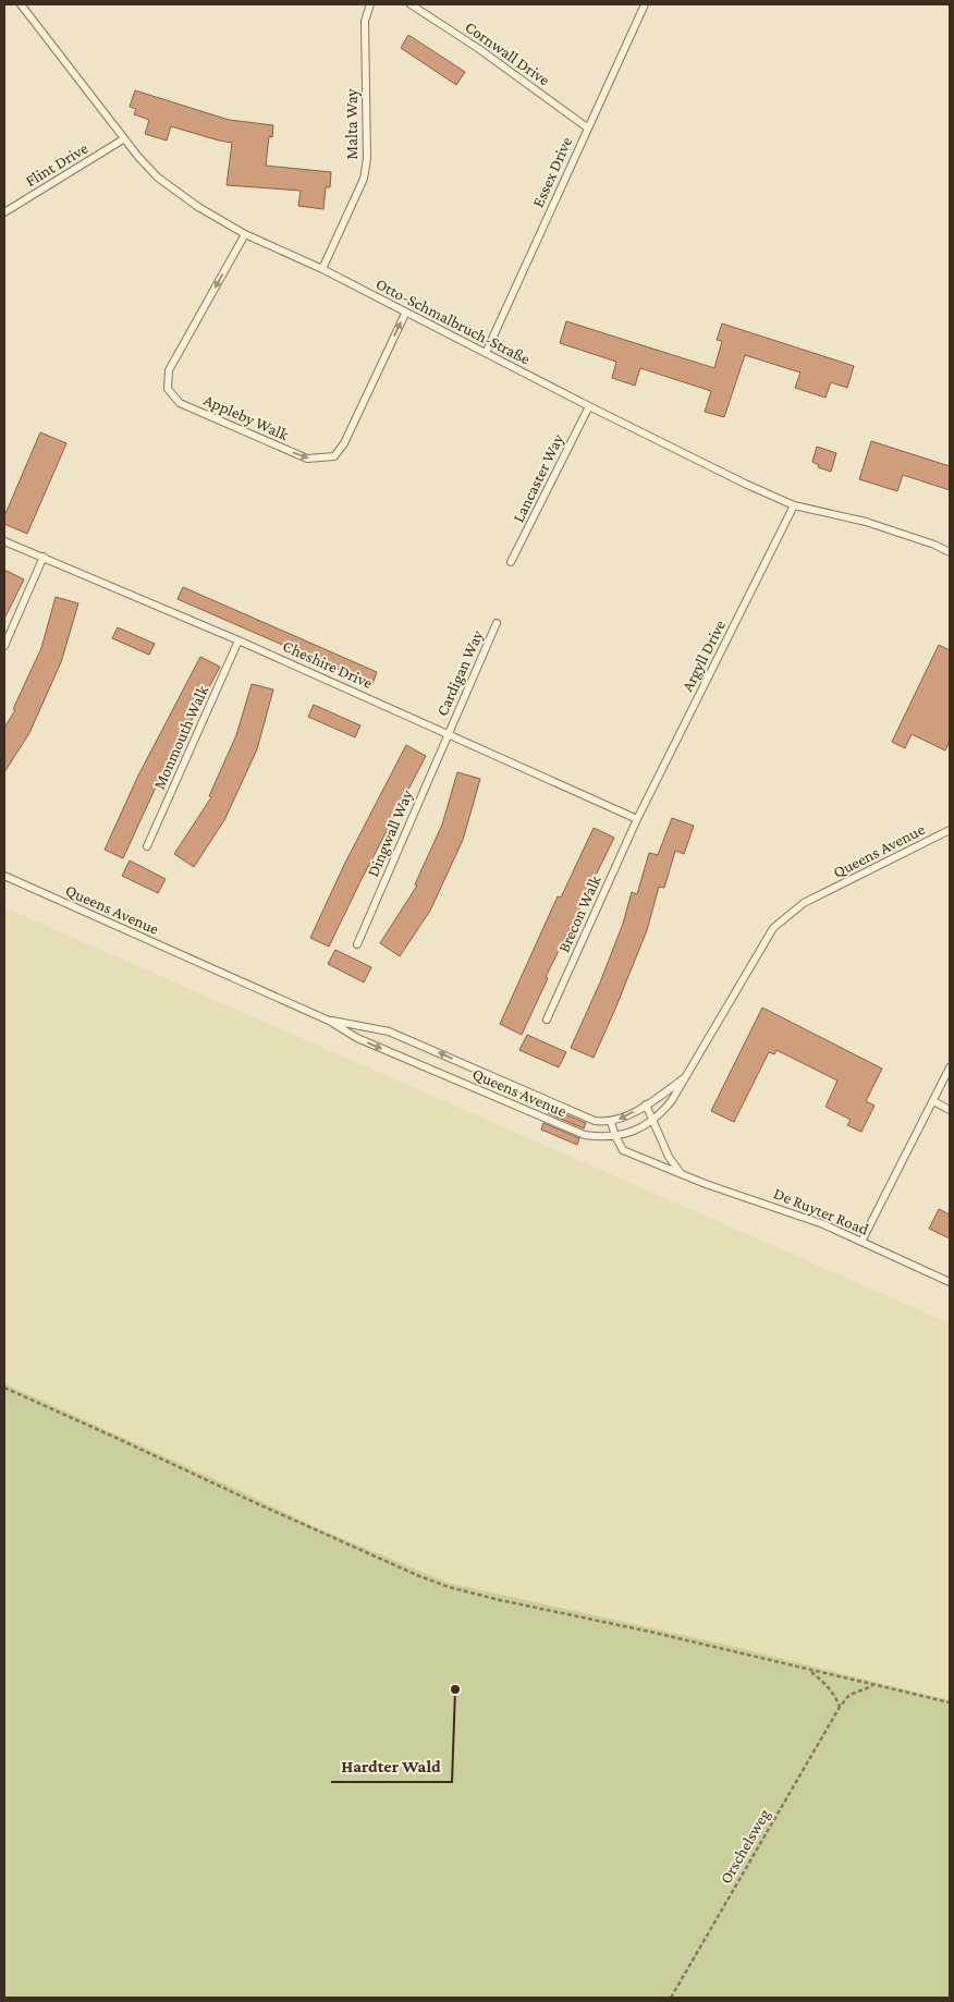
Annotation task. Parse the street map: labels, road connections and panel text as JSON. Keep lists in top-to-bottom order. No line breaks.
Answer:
{"streets":{"lane":["Cornwall Drive","Malta Way","Flint Drive","Essex Drive","Otto-Schmalbruch-Straße","Appleby Walk","Lancaster Way","Argyll Drive","Cheshire Drive","Cardigan Way","Monmouth Walk","Dingwall Way","Queens Avenue","Brecon Walk","De Ruyter Road"],"path":["Orschelsweg"]},"crossings":[["Cornwall Drive","Essex Drive"],["Malta Way","Otto-Schmalbruch-Straße"],["Flint Drive","Otto-Schmalbruch-Straße"],["Essex Drive","Otto-Schmalbruch-Straße"],["Otto-Schmalbruch-Straße","Appleby Walk"],["Otto-Schmalbruch-Straße","Lancaster Way"],["Otto-Schmalbruch-Straße","Argyll Drive"],["Argyll Drive","Cheshire Drive"],["Argyll Drive","Brecon Walk"],["Cheshire Drive","Cardigan Way"],["Cheshire Drive","Monmouth Walk"],["Cheshire Drive","Dingwall Way"],["Cheshire Drive","Brecon Walk"],["Cardigan Way","Dingwall Way"],["Queens Avenue","De Ruyter Road"]],"places":["Hardter Wald"]}
